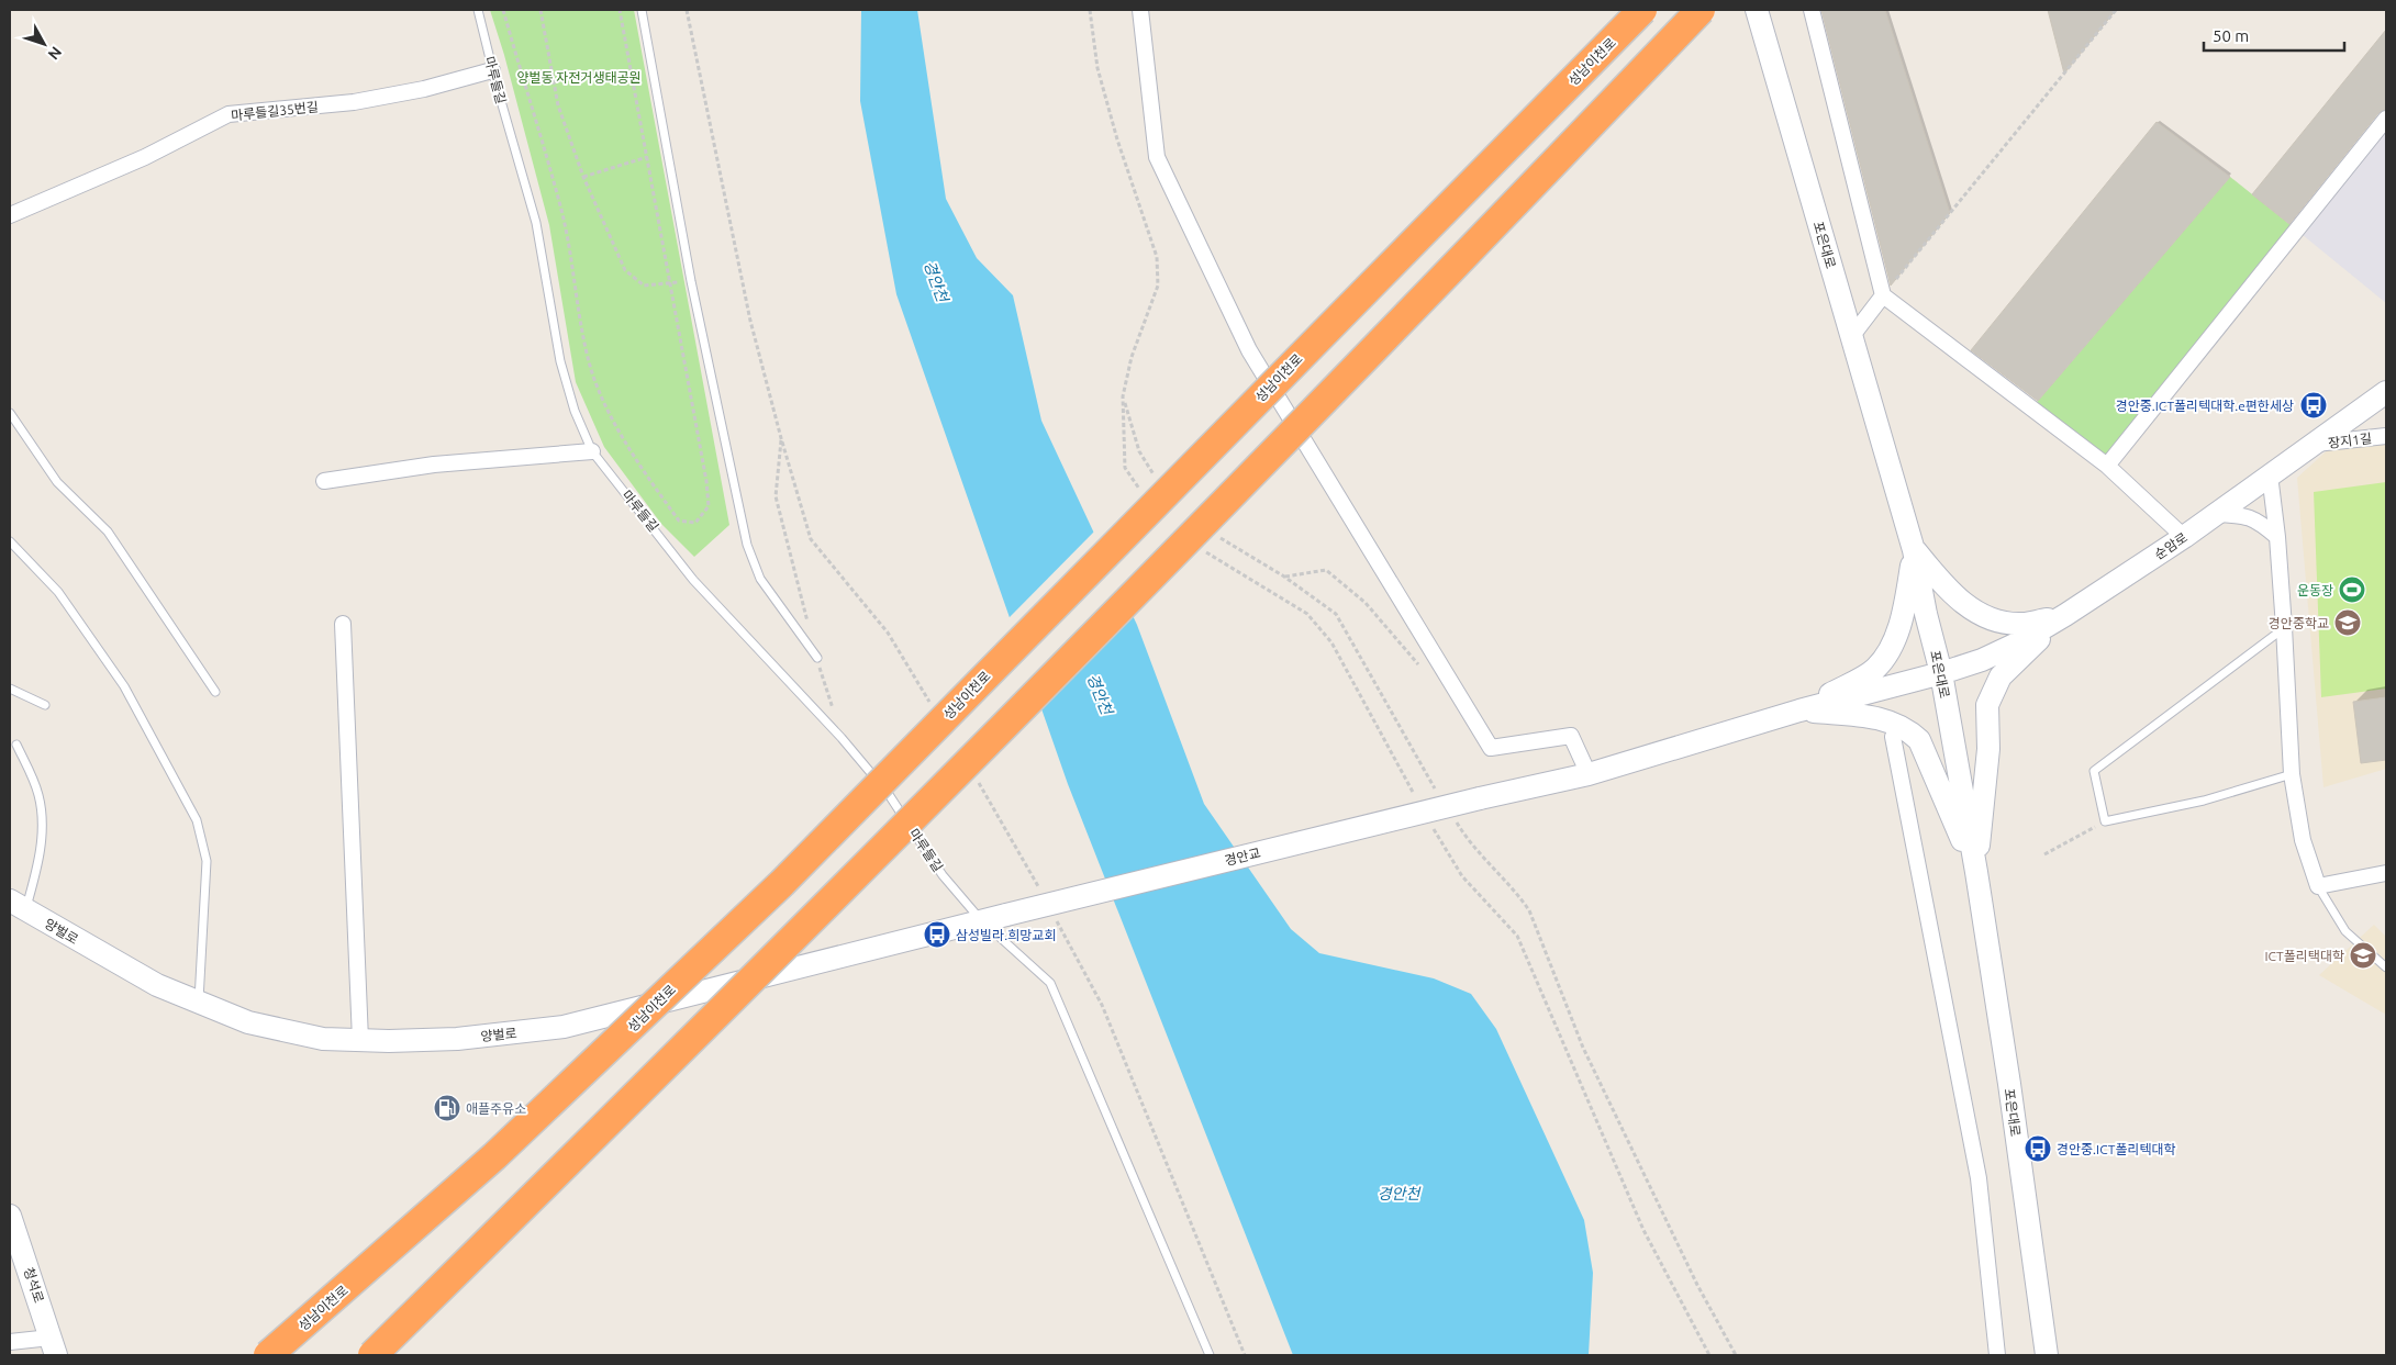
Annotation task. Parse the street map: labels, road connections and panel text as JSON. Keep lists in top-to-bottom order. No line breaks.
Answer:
{"streets":{"highway":["성남이천로"],"street":["마루들길35번길","포은대로","장지1길","순암로","경안교","양벌로","청석로"],"lane":["마루들길"]},"crossings":[["마루들길","마루들길35번길"],["마루들길","양벌로"],["포은대로","순암로"],["장지1길","순암로"],["순암로","경안교"],["경안교","양벌로"]],"water":["경안천"],"parks":["양벌동 자전거생태공원"],"places":{"bus stop":["경안중.ICT폴리텍대학.e편한세상","삼성빌라.희망교회","경안중.ICT폴리텍대학"],"sports":["운동장"],"school or university":["경안중학교","ICT폴리택대학"],"fuel station":["애플주유소"]},"scale_bar":"50 m","north":"bottom right"}
